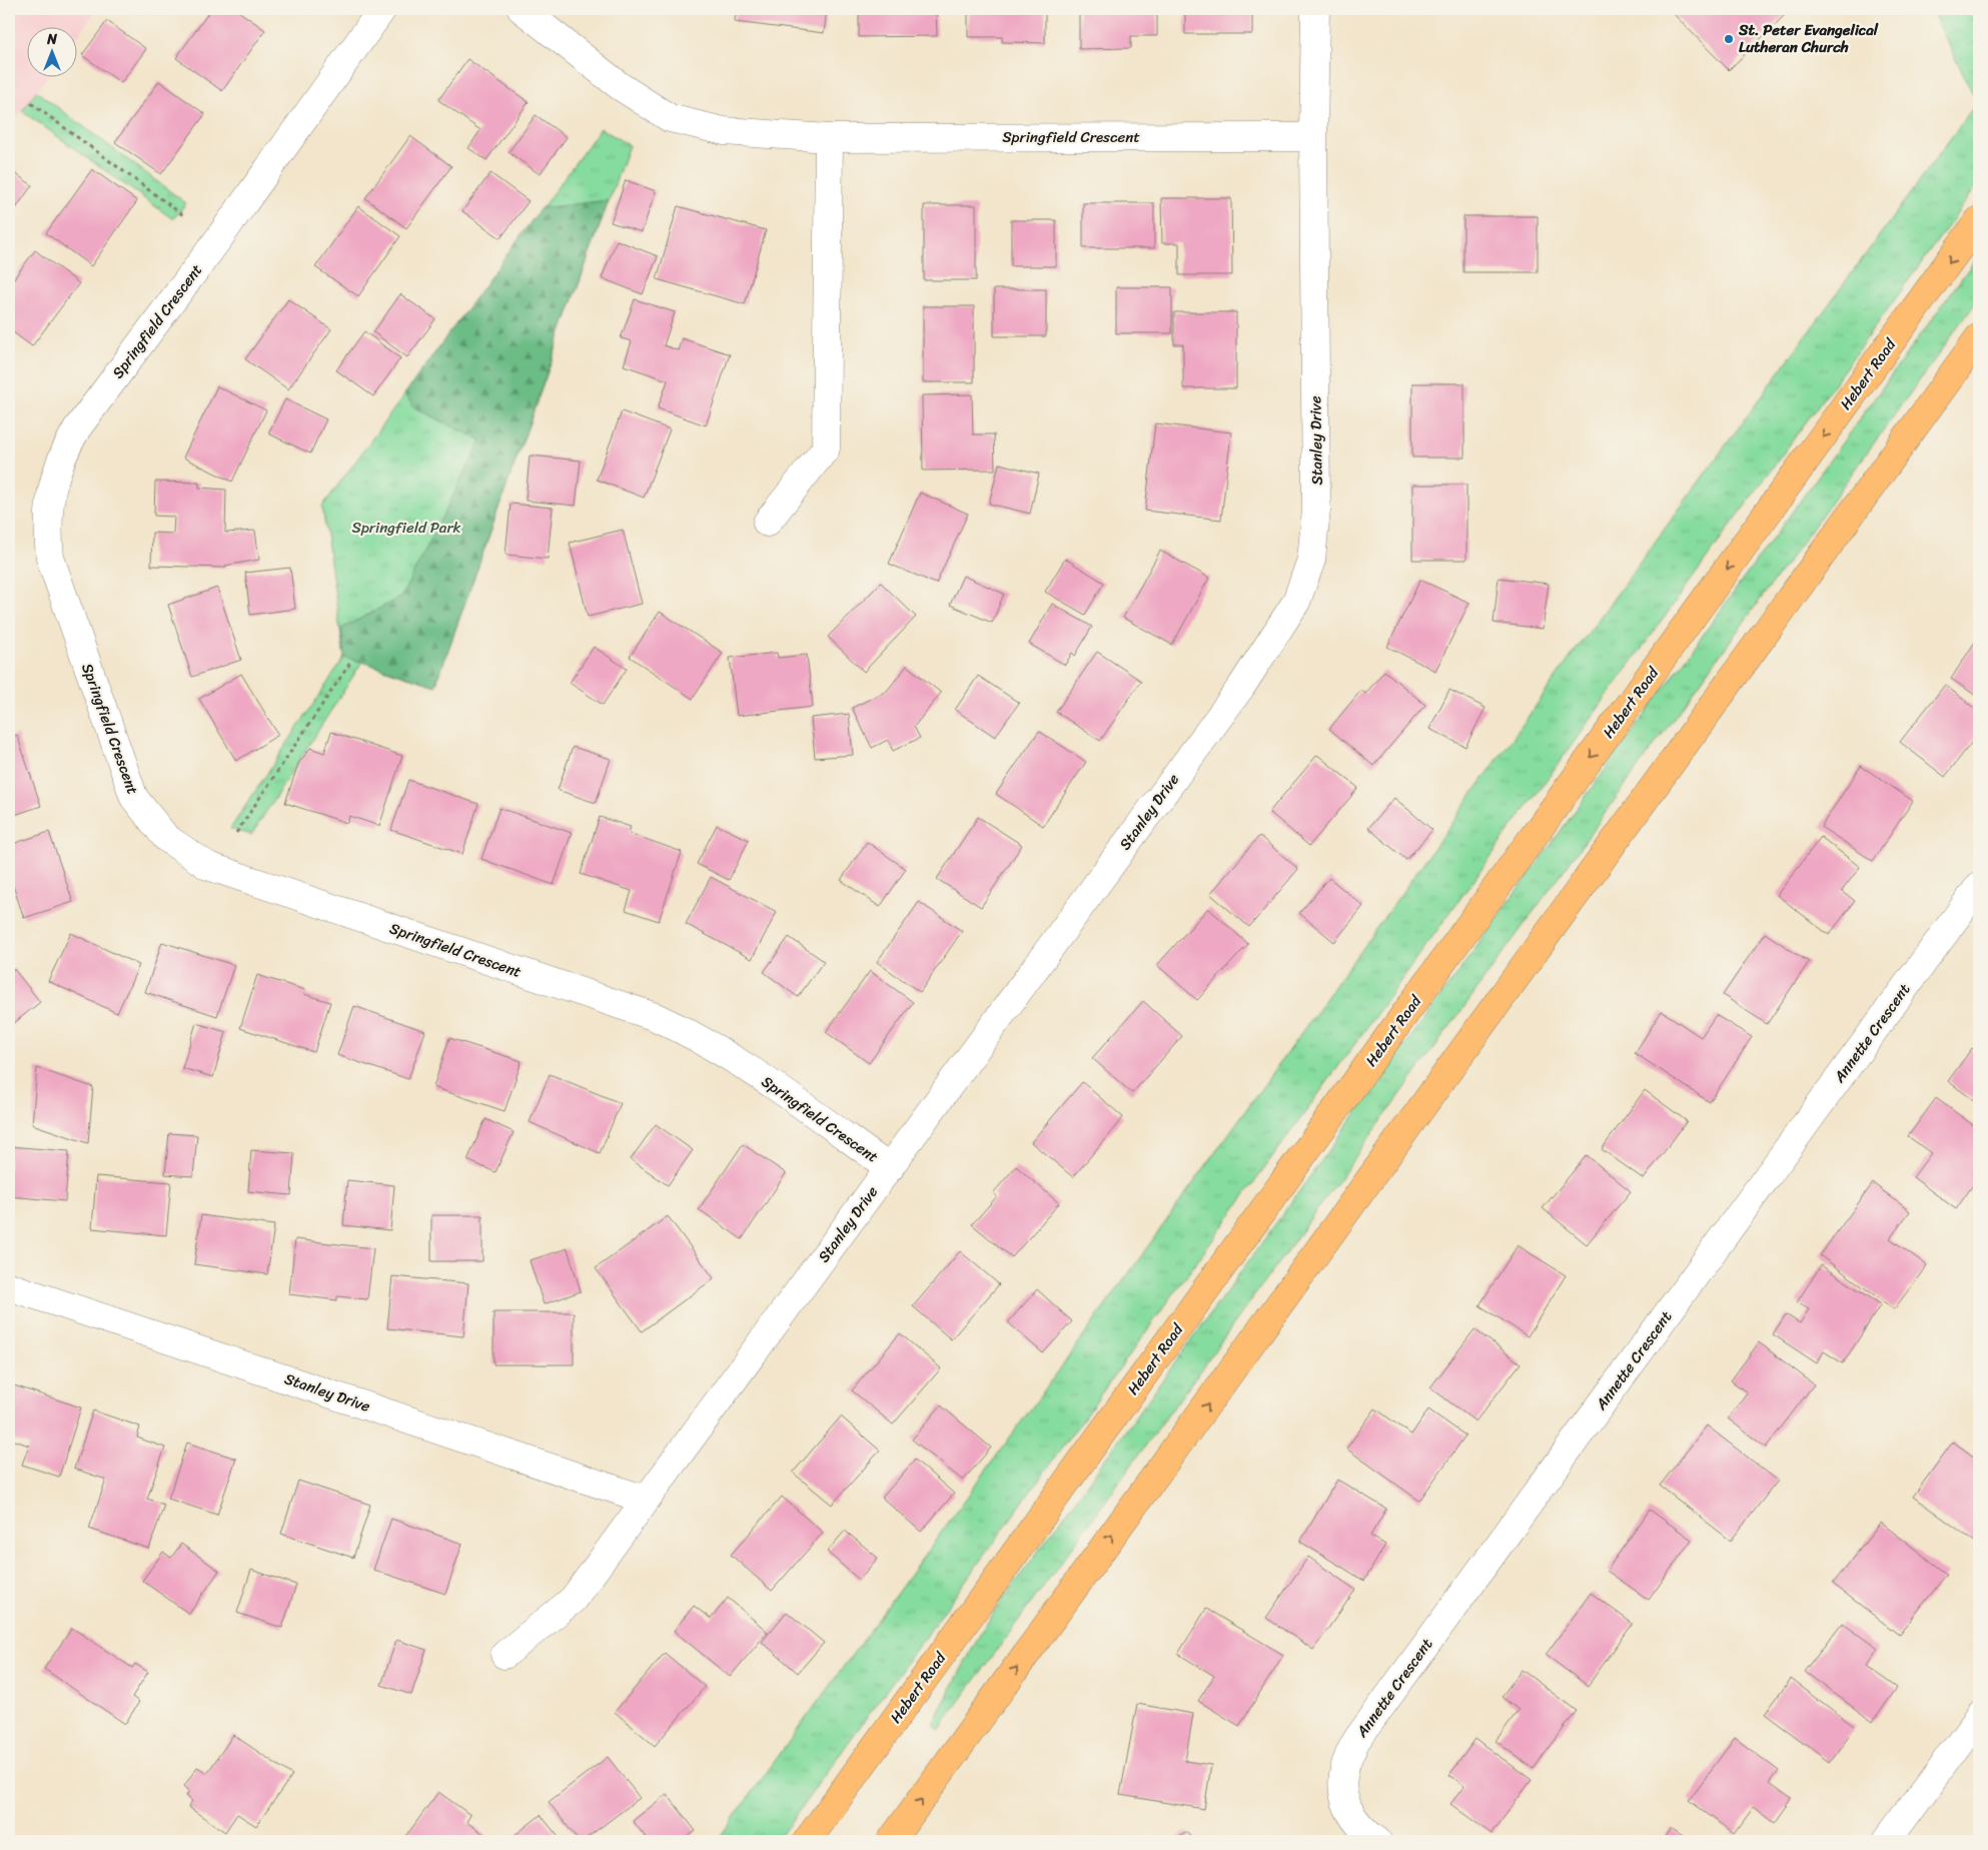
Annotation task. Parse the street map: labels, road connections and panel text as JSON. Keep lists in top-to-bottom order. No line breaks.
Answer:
{"streets":{"main road":["Hebert Road"],"street":["Springfield Crescent","Stanley Drive","Annette Crescent"]},"crossings":[["Springfield Crescent","Stanley Drive"]],"parks":["Springfield Park"],"places":["St. Peter Evangelical Lutheran Church"],"north":"top"}
